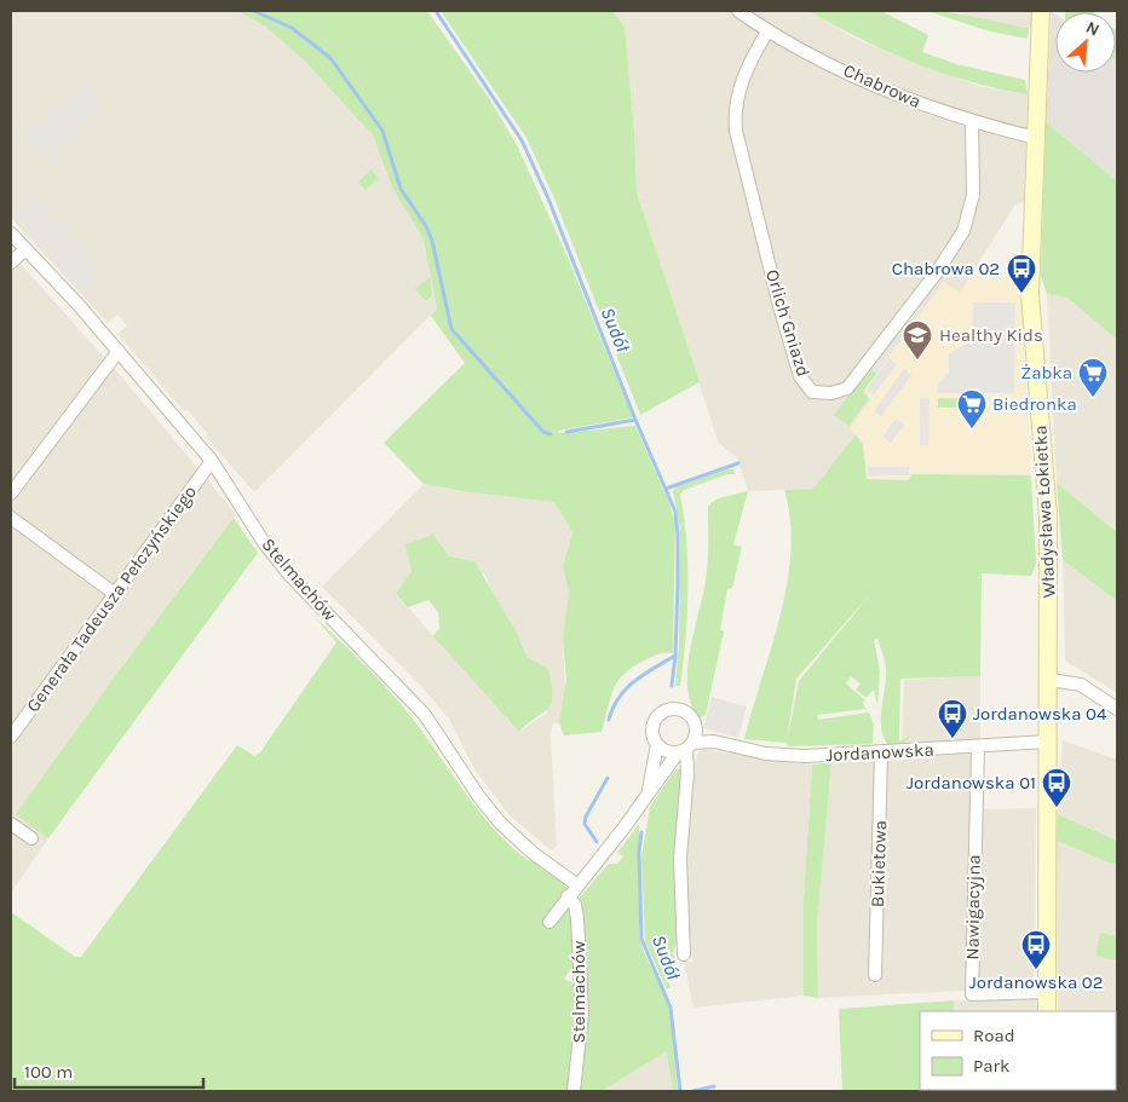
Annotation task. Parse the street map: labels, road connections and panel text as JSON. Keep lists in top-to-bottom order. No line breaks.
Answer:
{"streets":{"street":["Chabrowa","Orlich Gniazd","Władysława Łokietka","Stelmachów","Generała Tadeusza Pełczyńskiego","Jordanowska","Bukietowa","Nawigacyjna"]},"crossings":[["Chabrowa","Orlich Gniazd"],["Chabrowa","Władysława Łokietka"],["Władysława Łokietka","Jordanowska"],["Władysława Łokietka","Nawigacyjna"],["Stelmachów","Generała Tadeusza Pełczyńskiego"],["Jordanowska","Bukietowa"],["Jordanowska","Nawigacyjna"]],"water":["Sudół"],"places":{"bus stop":["Chabrowa 02","Jordanowska 04","Jordanowska 01","Jordanowska 02"],"school or university":["Healthy Kids"],"supermarket":["Żabka","Biedronka"]},"legend":["Road","Park"],"scale_bar":"100 m","north":"top right"}
